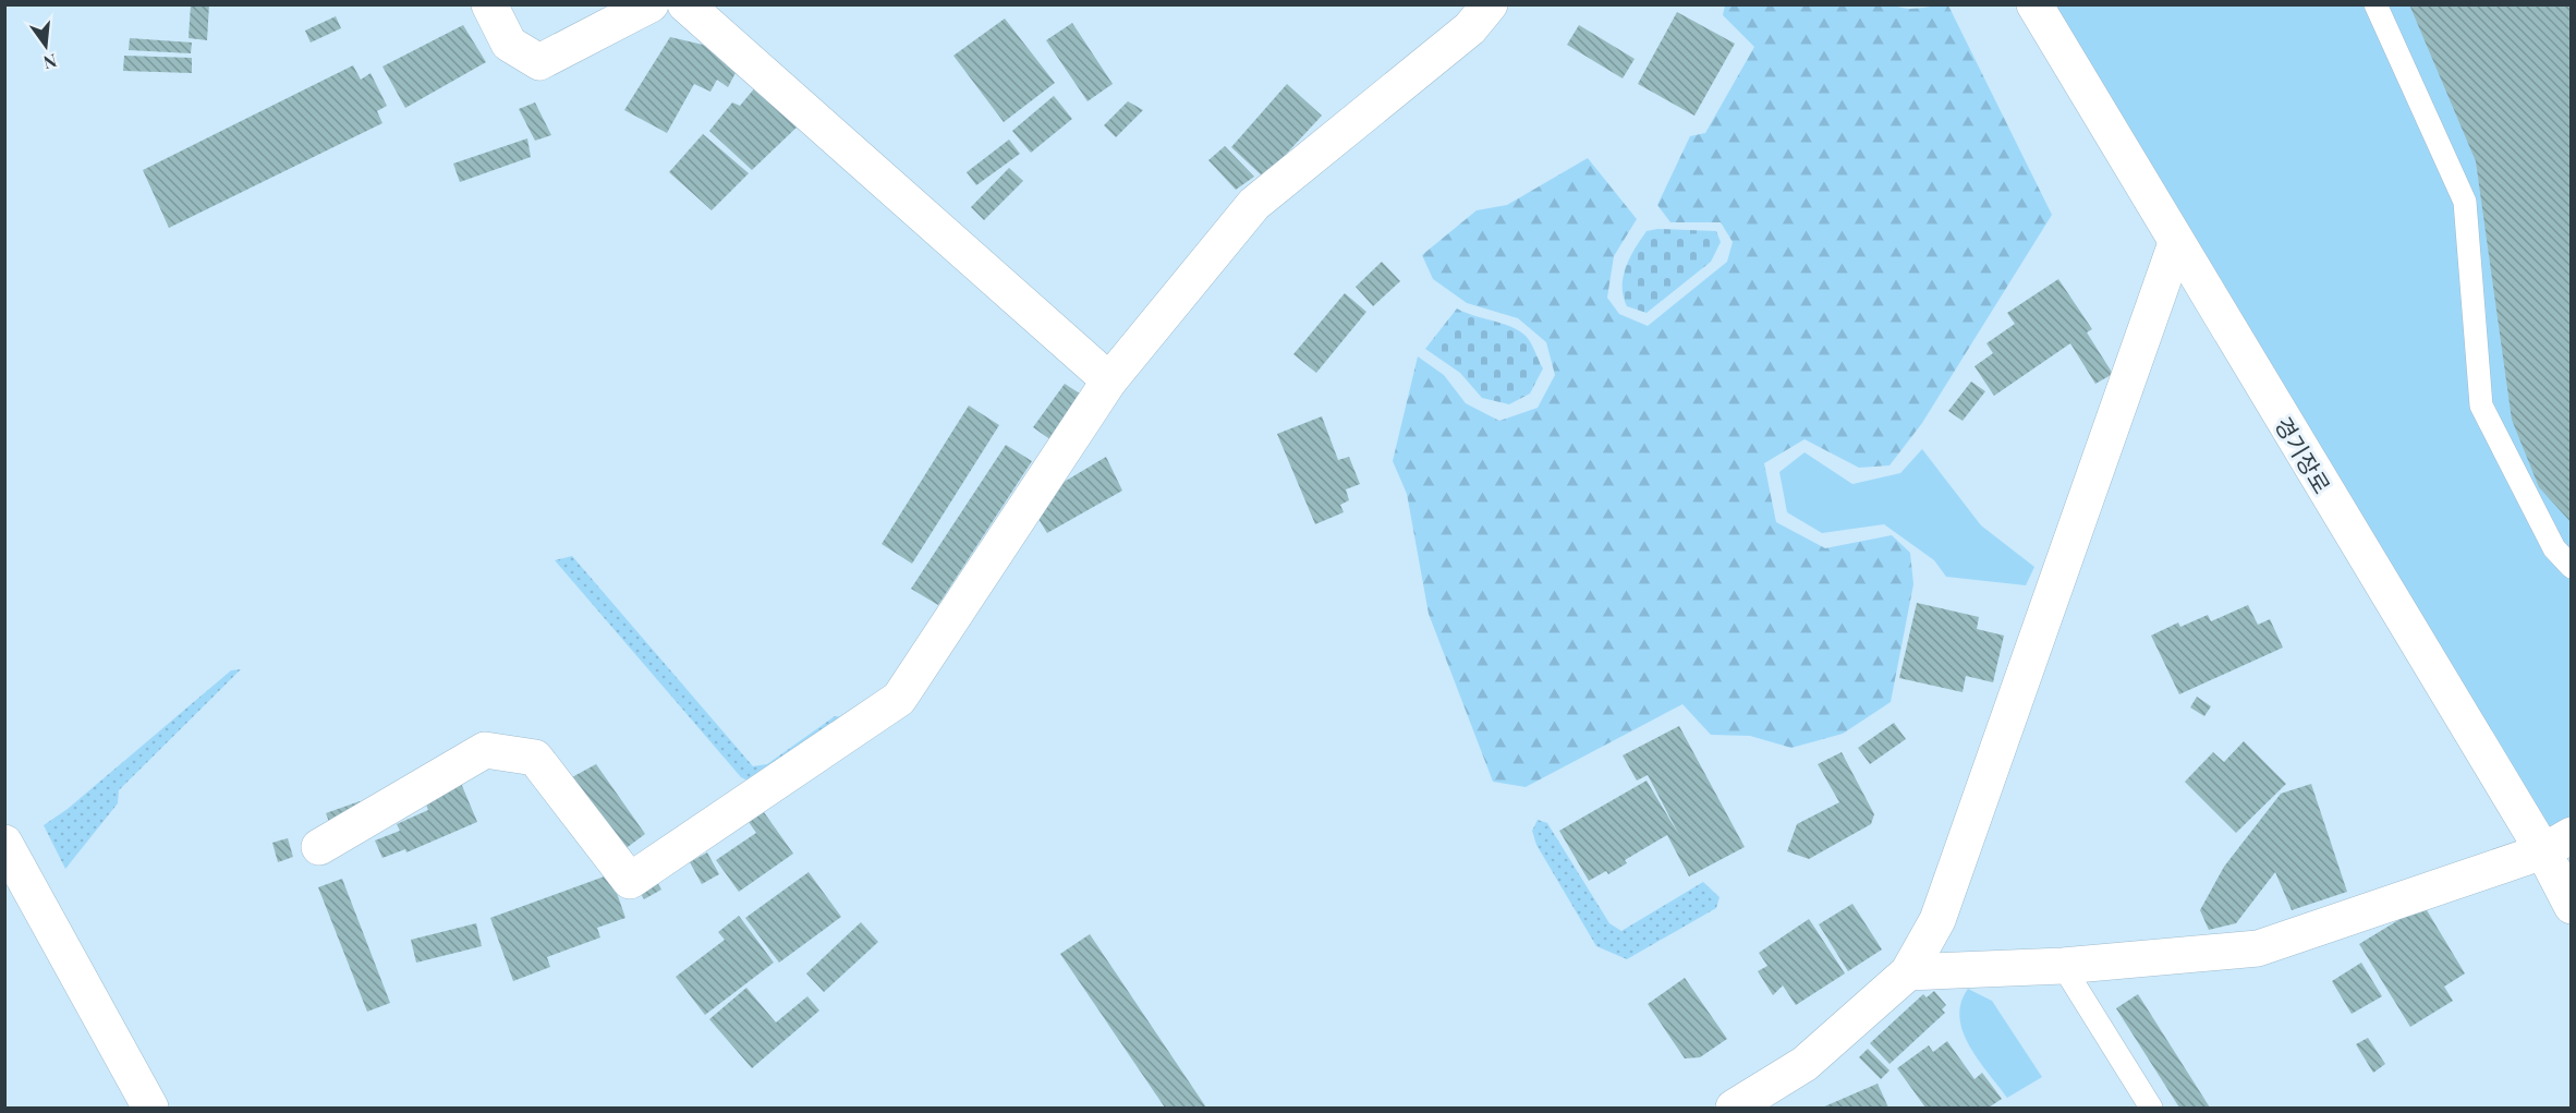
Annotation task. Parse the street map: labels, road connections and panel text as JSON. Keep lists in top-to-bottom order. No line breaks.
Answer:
{"streets":{"street":["경기장로"]},"north":"bottom"}
